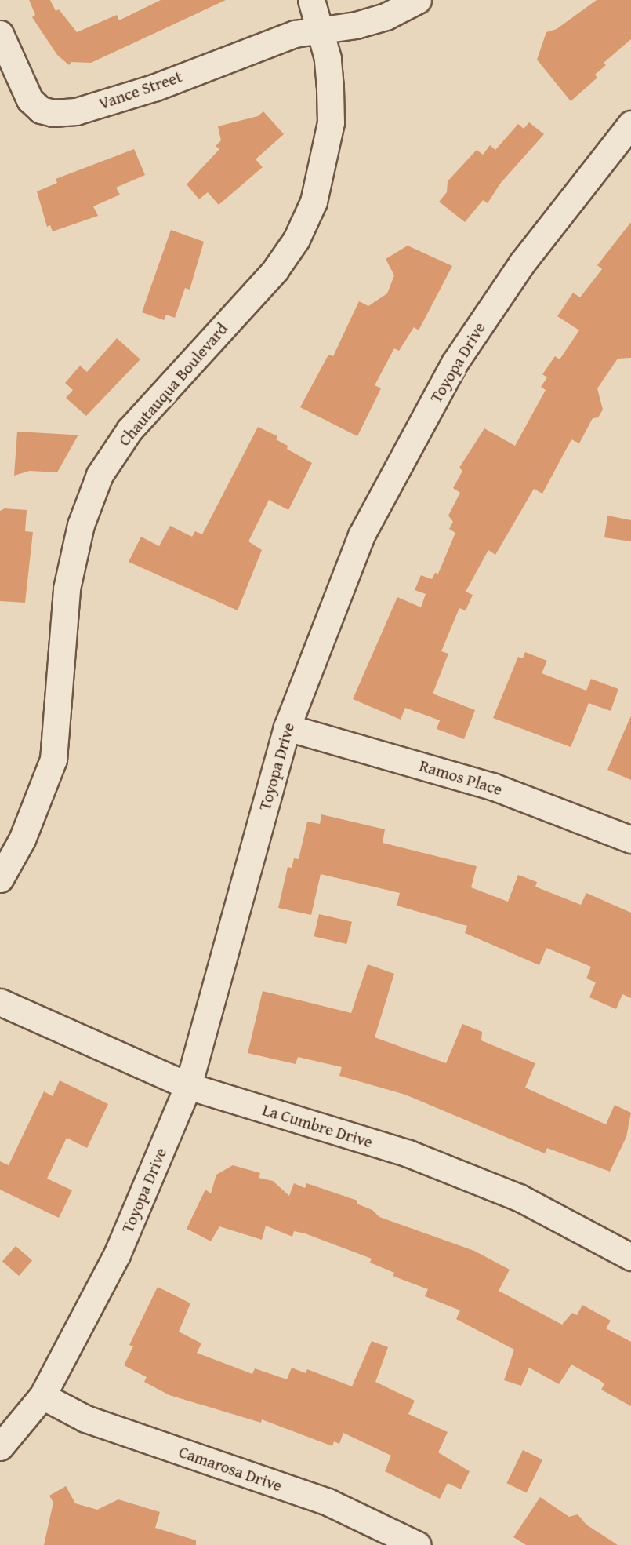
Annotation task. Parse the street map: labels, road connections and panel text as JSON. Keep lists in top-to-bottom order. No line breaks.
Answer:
{"streets":{"street":["Vance Street","Toyopa Drive","Chautauqua Boulevard","Ramos Place","La Cumbre Drive","Camarosa Drive"]},"crossings":[["Vance Street","Chautauqua Boulevard"],["Toyopa Drive","Ramos Place"],["Toyopa Drive","La Cumbre Drive"],["Toyopa Drive","Camarosa Drive"]]}
